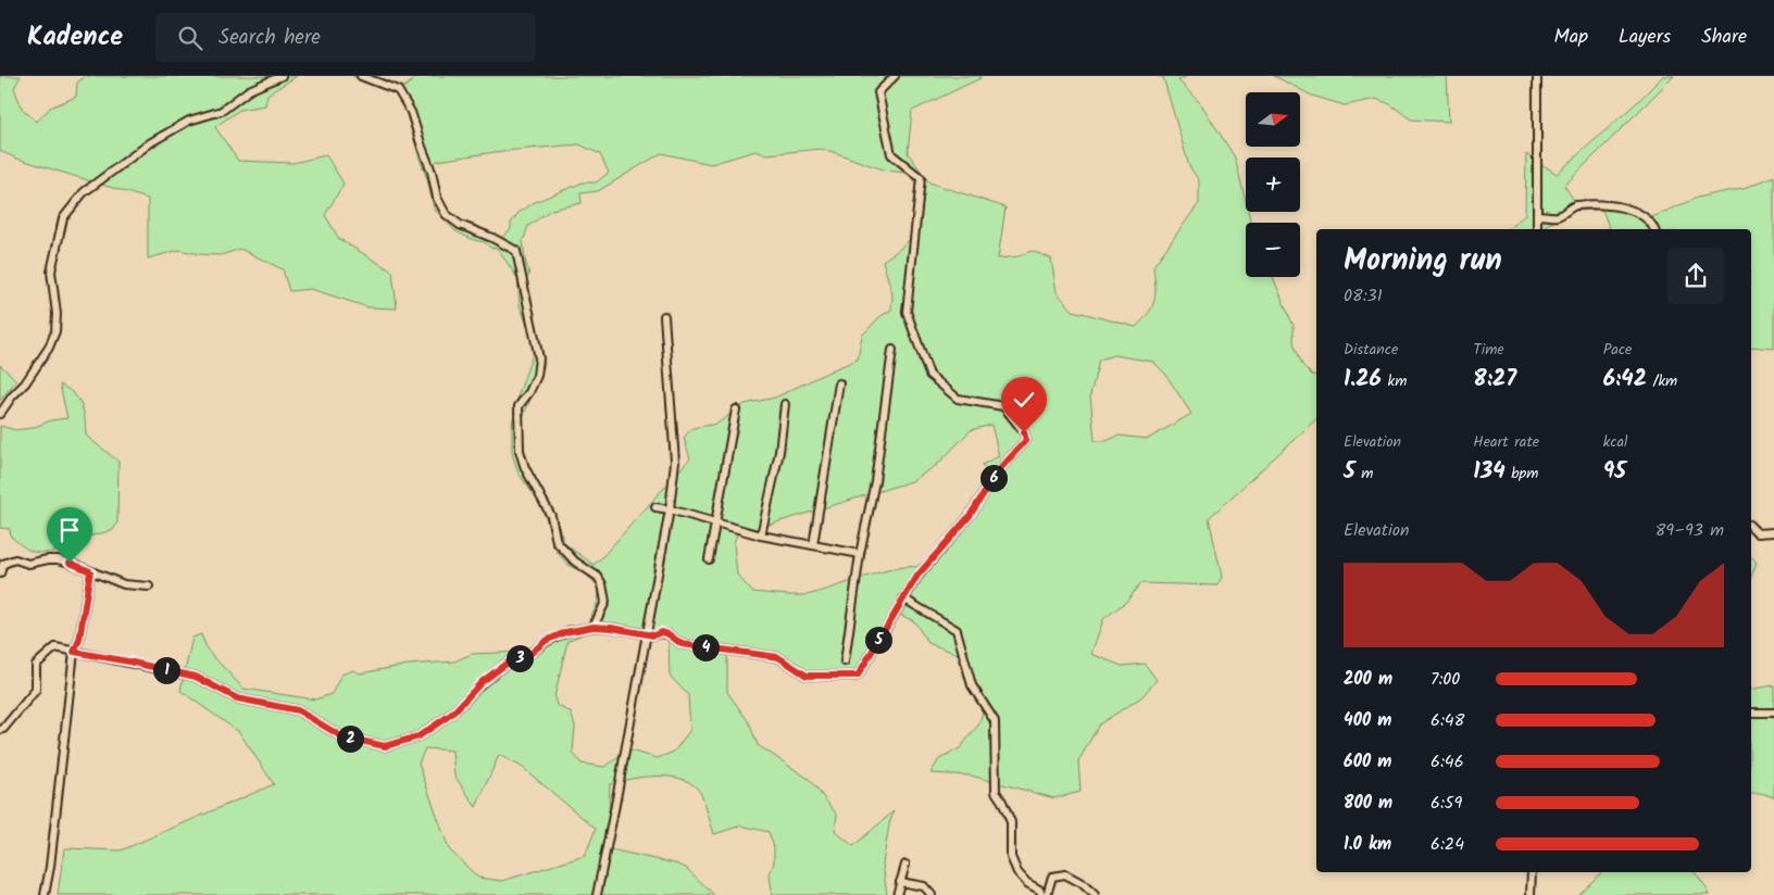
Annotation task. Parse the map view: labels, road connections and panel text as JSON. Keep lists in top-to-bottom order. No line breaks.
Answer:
{"north":"right","page":{"header":"Kadence","search":"Search here","nav":["Map","Layers","Share"],"map_buttons":["+","−"],"heading":["Morning run","08:31"],"stats":[["Distance","1.26 km"],["Time","8:27"],["Pace","6:42 /km"],["Elevation","5 m"],["Heart rate","134 bpm"],["kcal","95"]],"pins":["6","5","4","3","1","2"],"chart":["Elevation","89–93 m"],"list":[{"name":"200 m","note":"7:00"},{"name":"400 m","note":"6:48"},{"name":"600 m","note":"6:46"},{"name":"800 m","note":"6:59"},{"name":"1.0 km","note":"6:24"}]}}
